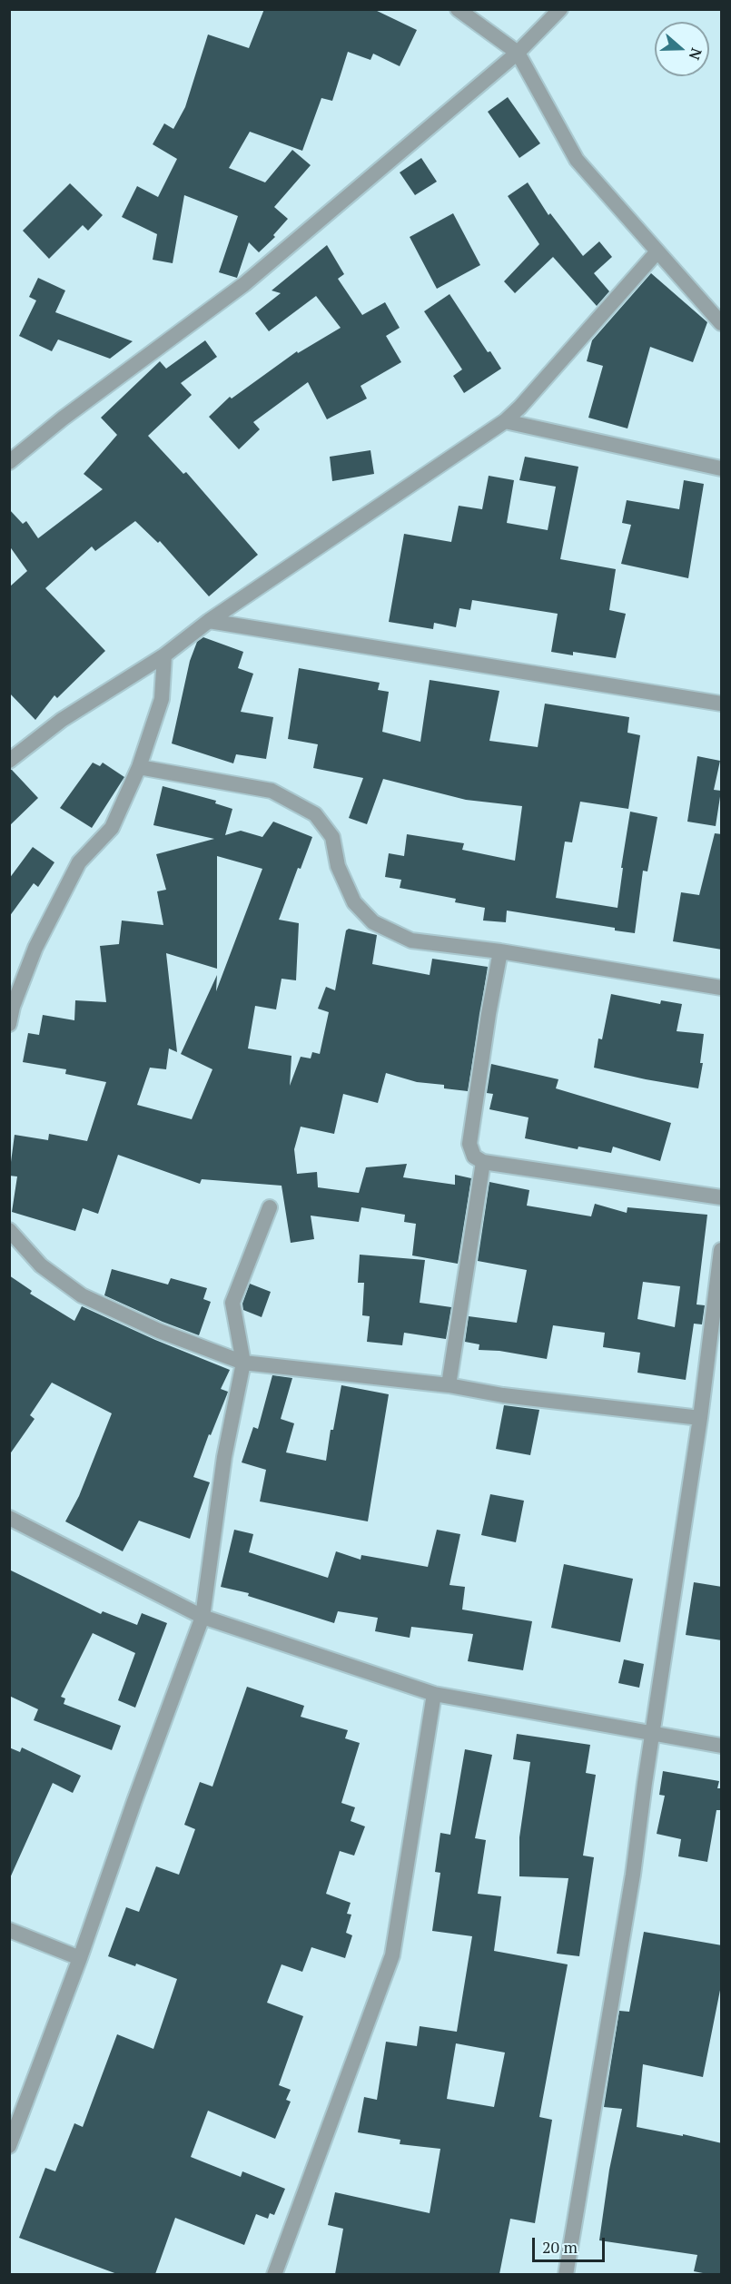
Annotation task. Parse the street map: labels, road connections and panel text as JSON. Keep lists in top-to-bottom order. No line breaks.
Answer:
{"scale_bar":"20 m","north":"right"}
